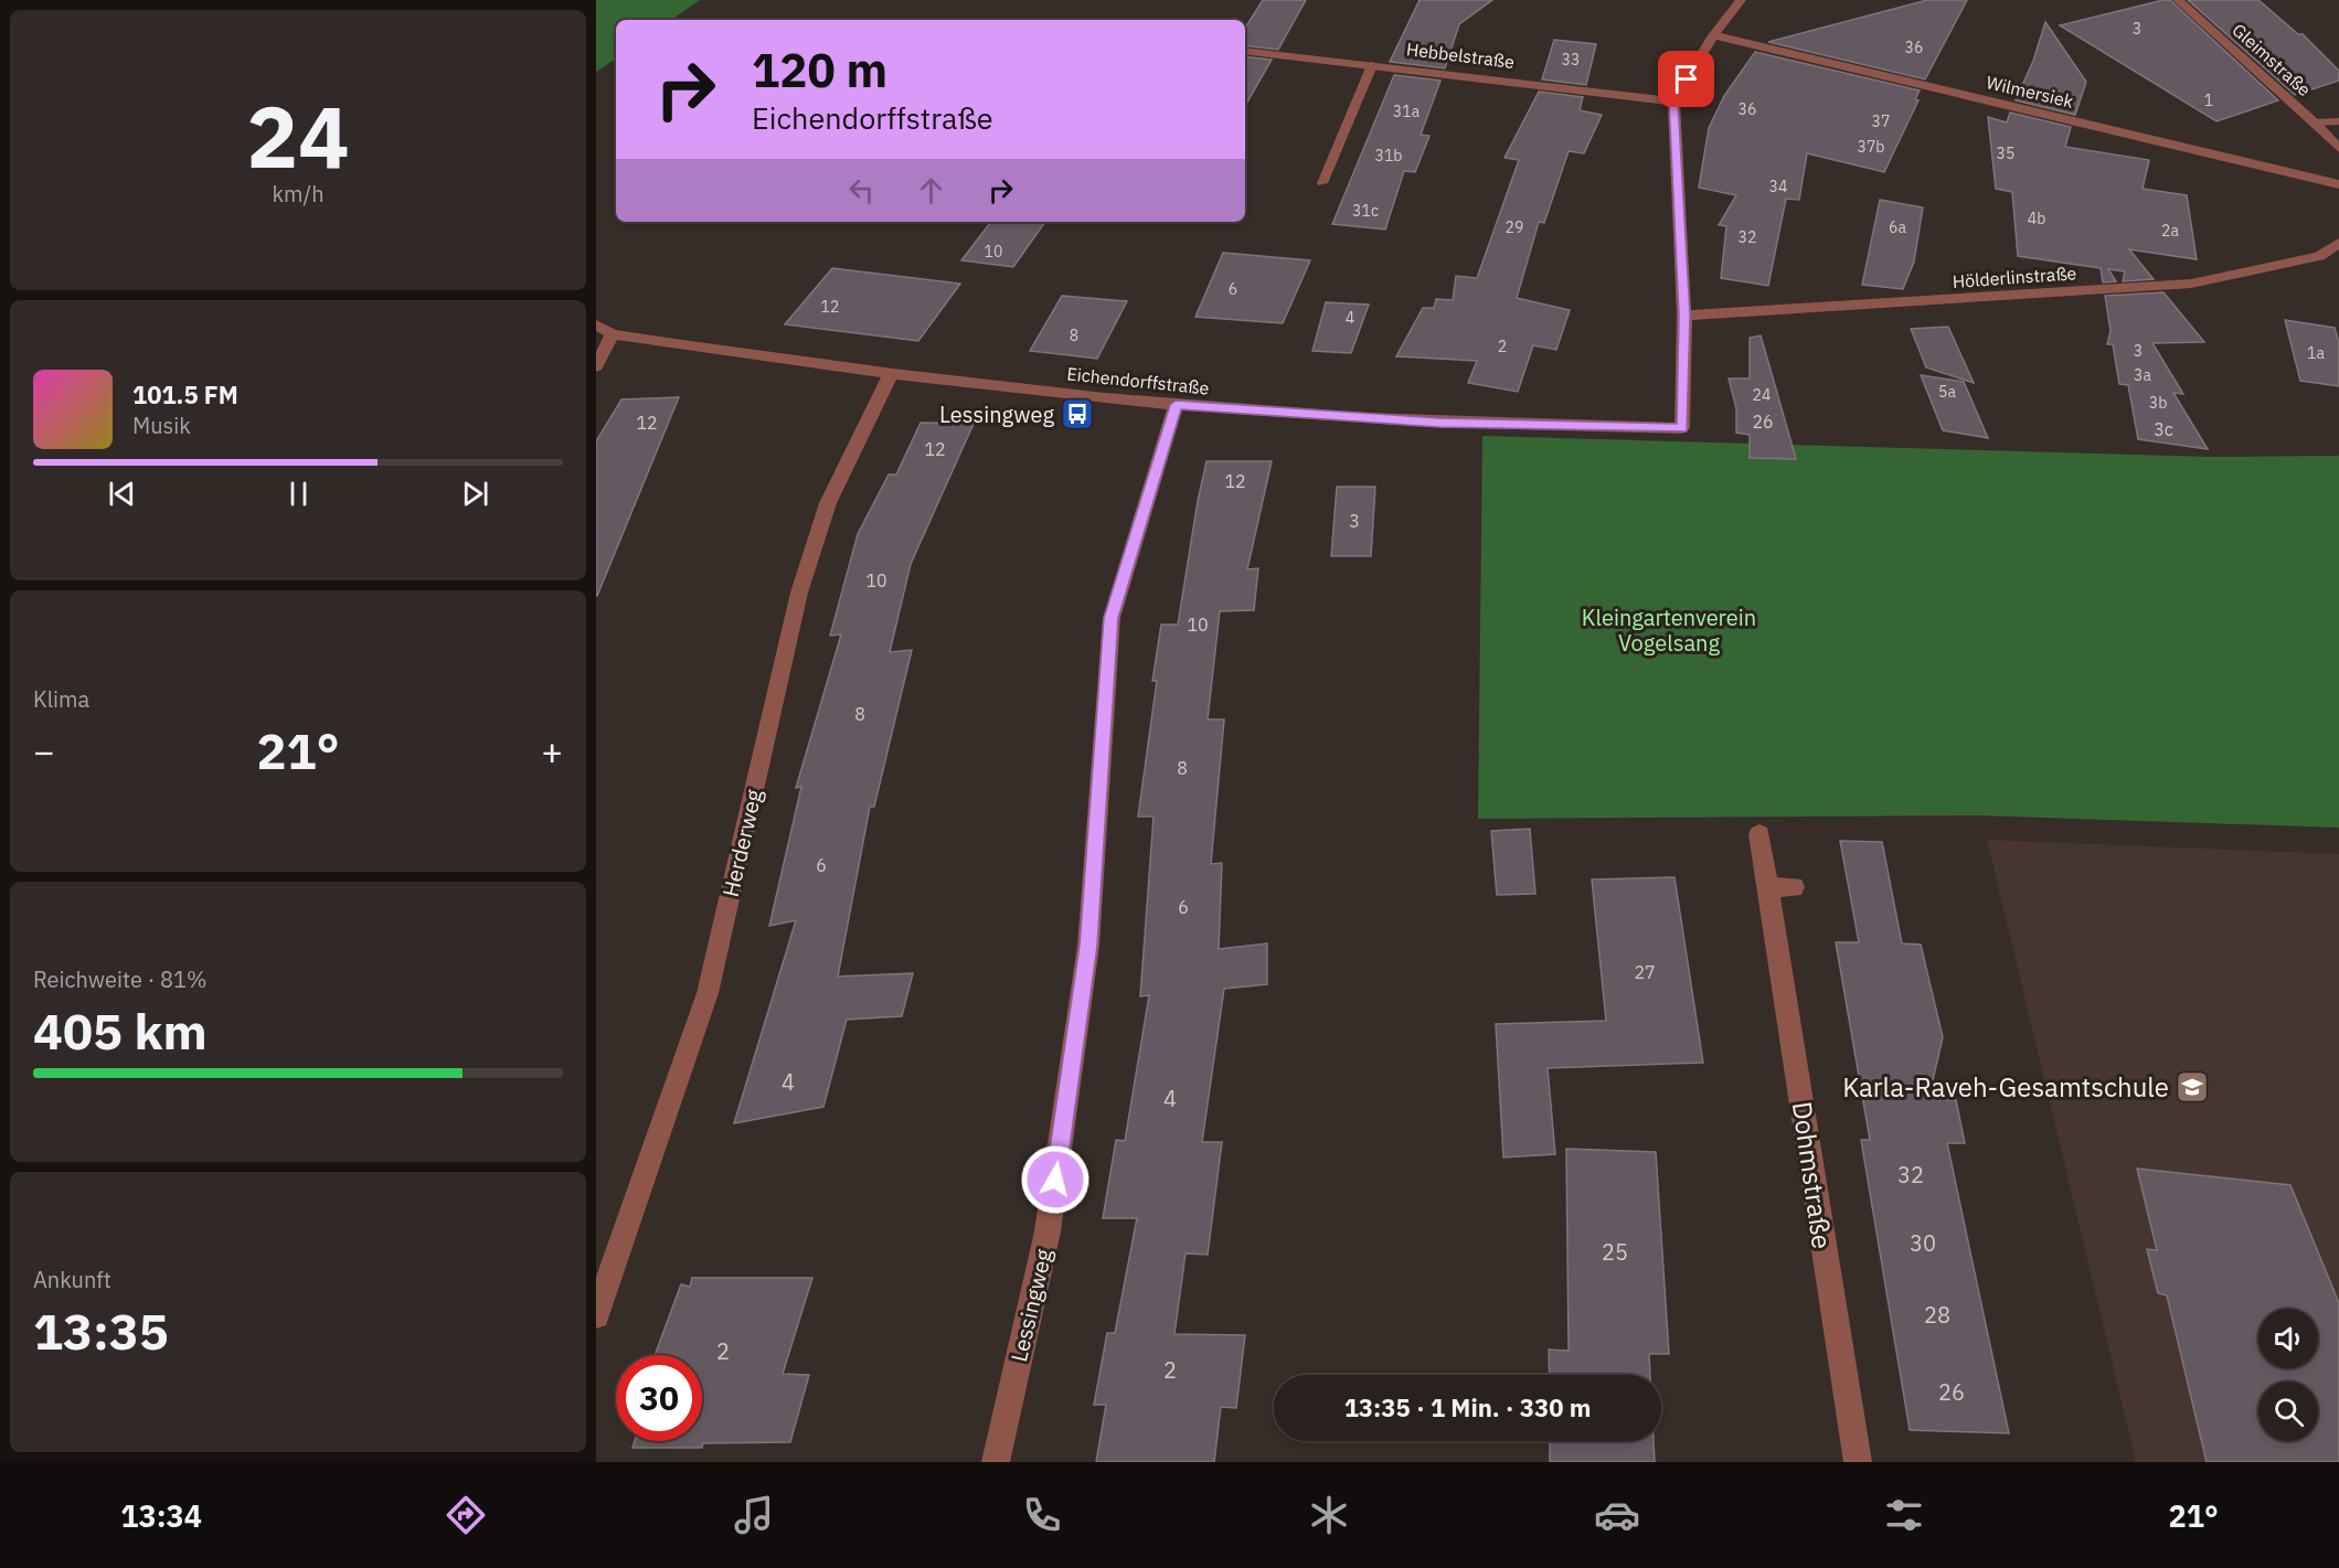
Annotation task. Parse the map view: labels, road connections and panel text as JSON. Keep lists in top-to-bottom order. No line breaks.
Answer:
{"streets":{"street":["Hebbelstraße","Gleimstraße","Wilmersiek","Hölderlinstraße","Eichendorffstraße","Herderweg","Dohmstraße","Lessingweg"]},"crossings":[["Hölderlinstraße","Eichendorffstraße"],["Eichendorffstraße","Herderweg"],["Eichendorffstraße","Lessingweg"]],"parks":["Kleingartenverein Vogelsang"],"places":{"bus stop":["Lessingweg"],"school or university":["Karla-Raveh-Gesamtschule"]},"house_numbers":["3","36","33","1","36","31a","37","37b","35","31b","34","31c","4b","29","6a","2a","32","10","6","12","4","8","2","3","1a","3a","5a","24","3b","26","12","3c","12","12","3","10","10","8","8","6","6","27","4","4","32","30","25","28","2","2","26"],"page":{"tile":[["24","km/h"],"Klima",["Reichweite · 81%","405 km"],["Ankunft","13:35"]],"turn":["120 m","Eichendorffstraße"],"song":["101.5 FM","Musik"],"heat":["−","21°","+"],"limit":"30","trip":"13:35 · 1 Min. · 330 m","tabs":["13:34","21°"]}}
